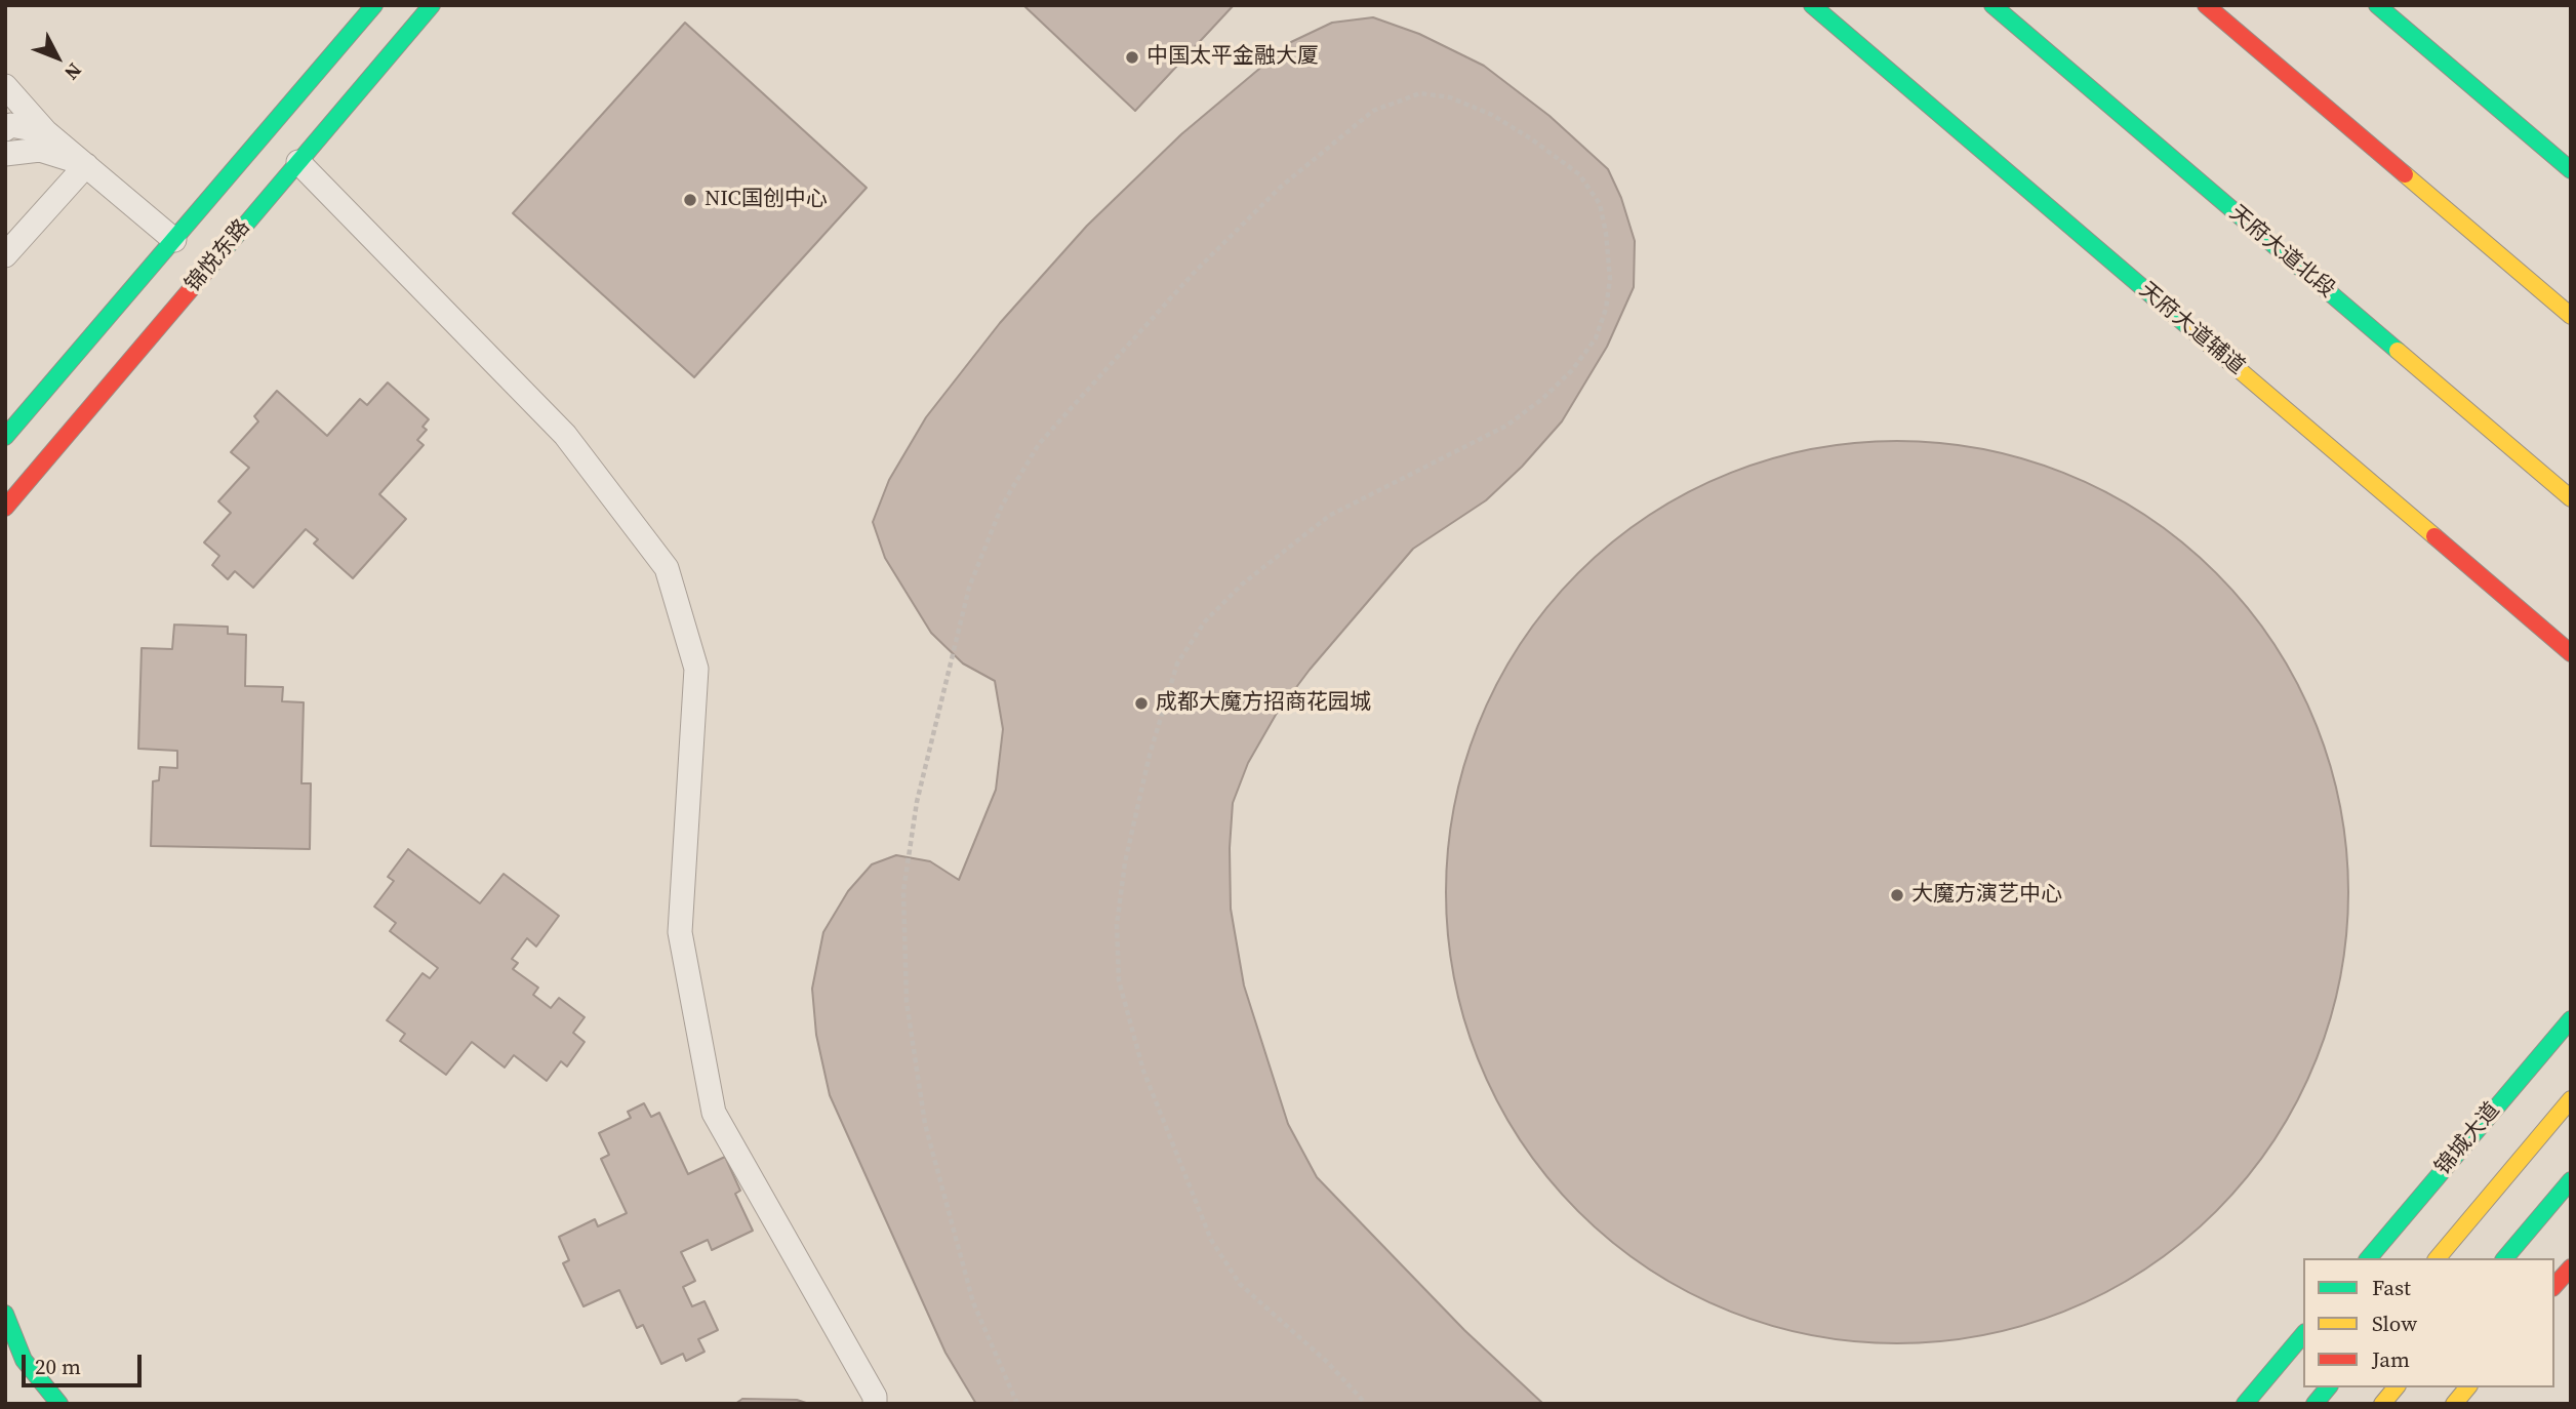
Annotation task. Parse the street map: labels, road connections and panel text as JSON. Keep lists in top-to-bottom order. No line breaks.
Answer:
{"streets":{"main road":["天府大道北段","锦悦东路","天府大道辅道","锦城大道"]},"places":["中国太平金融大厦","NIC国创中心","成都大魔方招商花园城","大魔方演艺中心"],"legend":["Fast","Slow","Jam"],"scale_bar":"20 m","north":"bottom right"}
